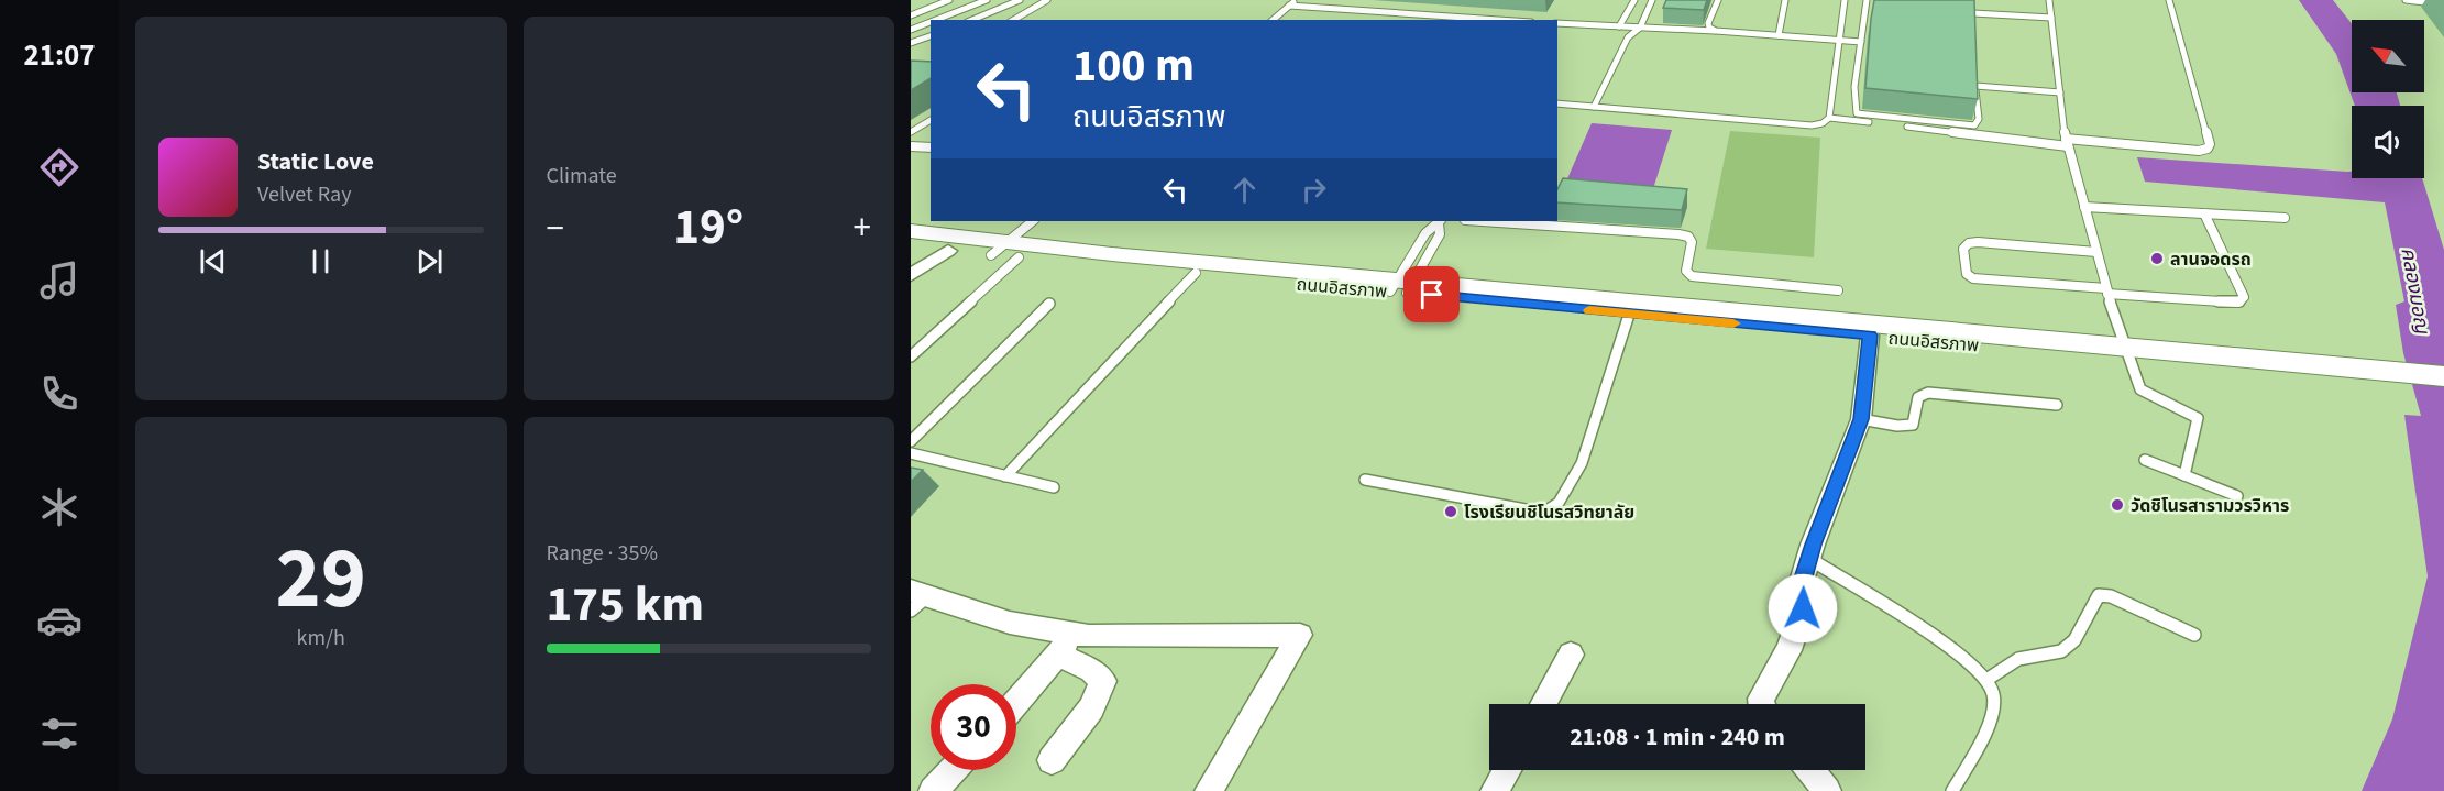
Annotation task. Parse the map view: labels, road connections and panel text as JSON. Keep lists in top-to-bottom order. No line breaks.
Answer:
{"streets":{"main road":["ถนนอิสรภาพ"]},"water":["คลองมอญ"],"places":["ลานจอดรถ","วัดชิโนรสารามวรวิหาร","โรงเรียนชิโนรสวิทยาลัย"],"north":"top left","page":{"tabs":"21:07","tile":["Climate",["29","km/h"],["Range · 35%","175 km"]],"turn":["100 m","ถนนอิสรภาพ"],"song":["Static Love","Velvet Ray"],"heat":["−","19°","+"],"limit":"30","trip":"21:08 · 1 min · 240 m"}}
